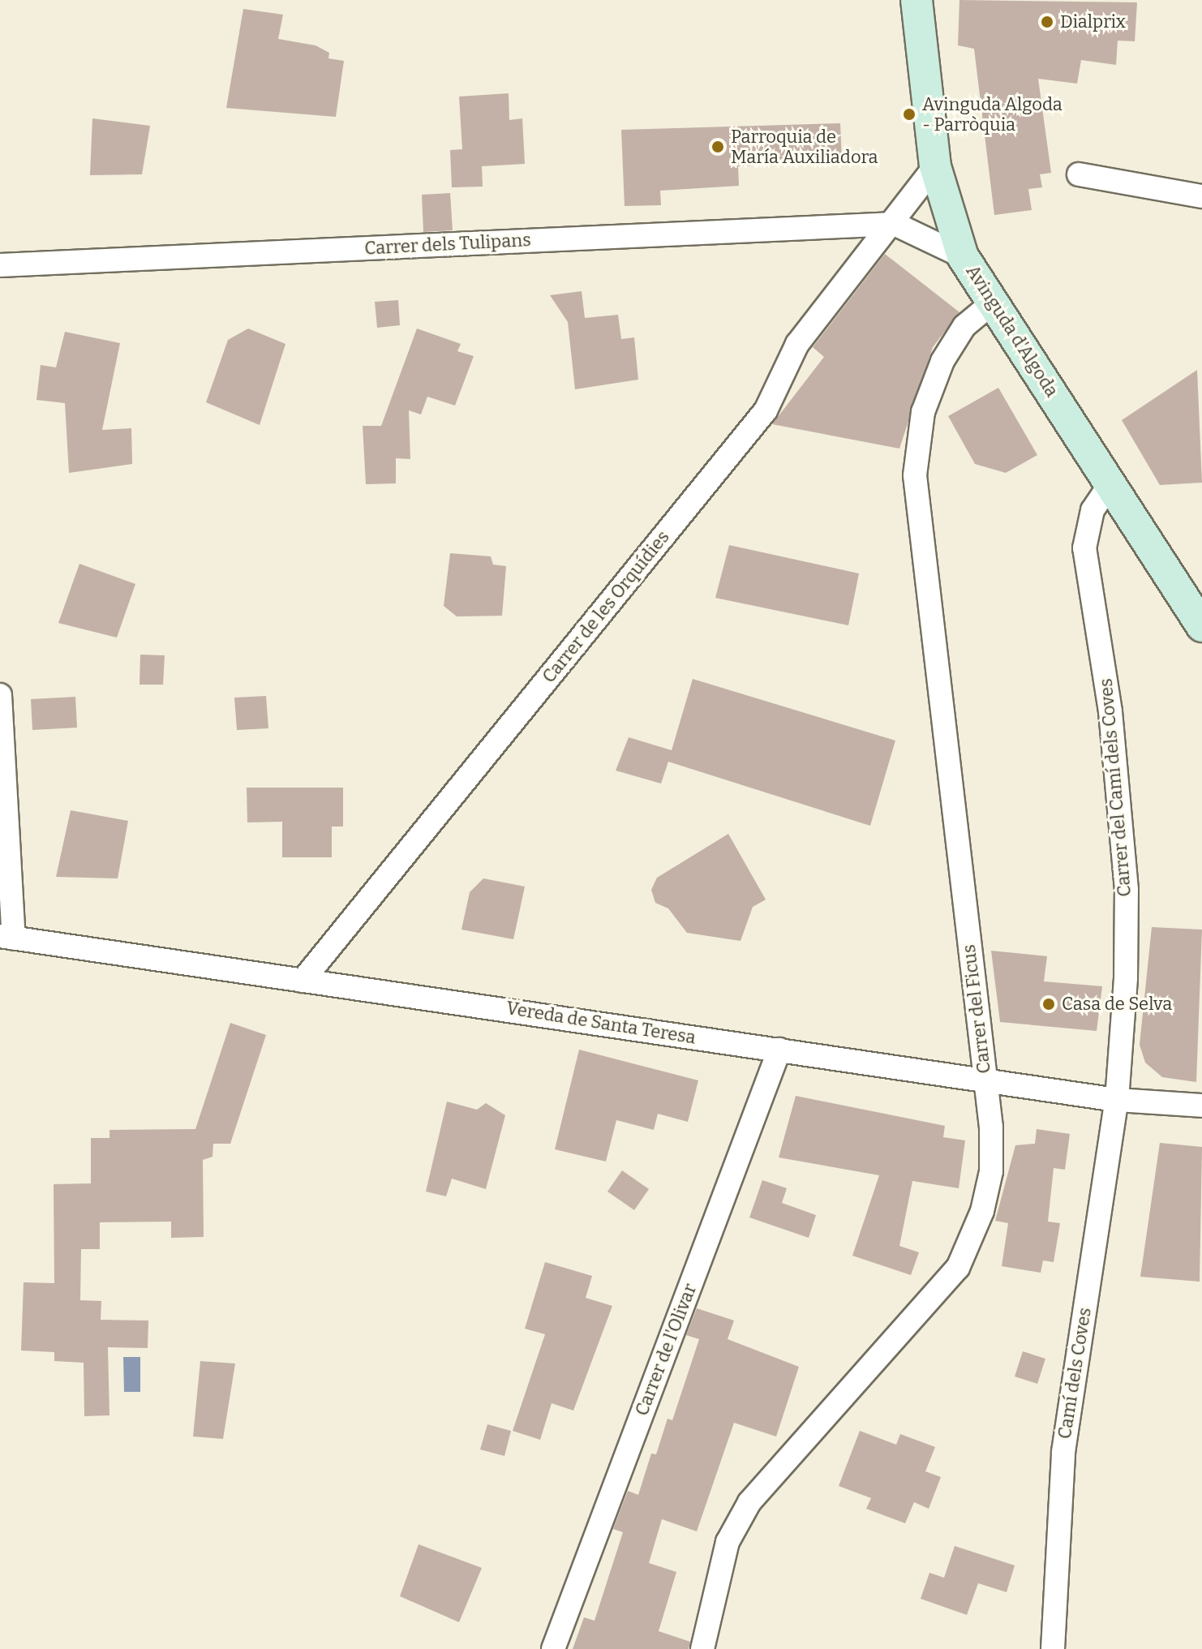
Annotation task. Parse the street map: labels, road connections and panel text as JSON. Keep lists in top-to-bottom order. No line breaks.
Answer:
{"streets":{"street":["Carrer dels Tulipans","Avinguda d'Algoda","Carrer de les Orquídies","Carrer del Camí dels Coves","Carrer del Ficus","Vereda de Santa Teresa","Carrer de l'Olivar","Camí dels Coves"]},"crossings":[["Carrer dels Tulipans","Avinguda d'Algoda"],["Carrer dels Tulipans","Carrer de les Orquídies"],["Avinguda d'Algoda","Carrer del Camí dels Coves"],["Avinguda d'Algoda","Carrer del Ficus"],["Carrer de les Orquídies","Vereda de Santa Teresa"],["Carrer del Camí dels Coves","Vereda de Santa Teresa"],["Carrer del Camí dels Coves","Camí dels Coves"],["Carrer del Ficus","Vereda de Santa Teresa"],["Vereda de Santa Teresa","Carrer de l'Olivar"],["Vereda de Santa Teresa","Camí dels Coves"]],"places":["Dialprix","Avinguda Algoda - Parròquia","Parroquia de María Auxiliadora","Casa de Selva"]}
